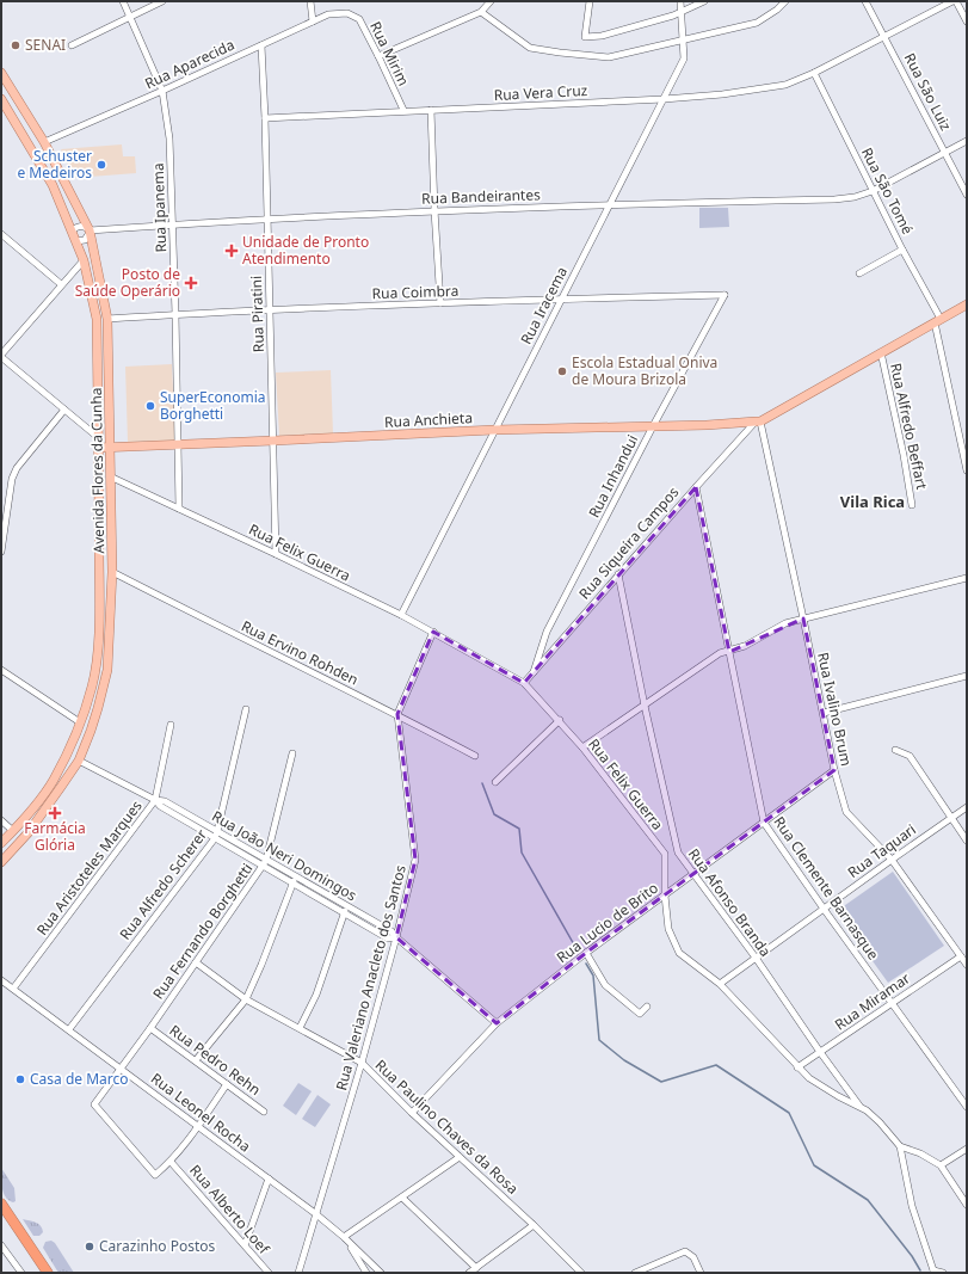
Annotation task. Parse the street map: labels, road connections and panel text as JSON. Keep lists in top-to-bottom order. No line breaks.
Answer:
{"streets":{"main road":["Rua Anchieta","Avenida Flores da Cunha","Rua Siqueira Campos"],"street":["Rua Mirim","Rua Aparecida","Rua São Luiz","Rua Vera Cruz","Rua São Tomé","Rua Bandeirantes","Rua Ipanema","Rua Coimbra","Rua Iracema","Rua Piratini","Rua Alfredo Beffart","Rua Inhandui","Rua Felix Guerra","Rua Ervino Rohden","Rua Ivalino Brum","Rua Taquari","Rua João Neri Domingos","Rua Aristoteles Marques","Rua Alfredo Scherer","Rua Clemente Barnasque","Rua Afonso Branda","Rua Lucio de Brito","Rua Fernando Borghetti","Rua Valeriano Anacleto dos Santos","Rua Miramar","Rua Pedro Rehn","Rua Leonel Rocha","Rua Paulino Chaves da Rosa","Rua Alberto Loef"]},"crossings":[["Rua Mirim","Rua Aparecida"],["Rua Mirim","Rua Vera Cruz"],["Rua Aparecida","Rua Ipanema"],["Rua Aparecida","Rua Piratini"],["Rua Aparecida","Avenida Flores da Cunha"],["Rua São Luiz","Rua Vera Cruz"],["Rua São Luiz","Rua Bandeirantes"],["Rua Vera Cruz","Rua São Tomé"],["Rua Vera Cruz","Rua Iracema"],["Rua Vera Cruz","Rua Piratini"],["Rua São Tomé","Rua Bandeirantes"],["Rua São Tomé","Rua Siqueira Campos"],["Rua Bandeirantes","Rua Ipanema"],["Rua Bandeirantes","Rua Iracema"],["Rua Bandeirantes","Rua Piratini"],["Rua Bandeirantes","Avenida Flores da Cunha"],["Rua Ipanema","Rua Coimbra"],["Rua Ipanema","Rua Anchieta"],["Rua Ipanema","Rua Felix Guerra"],["Rua Coimbra","Rua Iracema"],["Rua Coimbra","Rua Piratini"],["Rua Coimbra","Avenida Flores da Cunha"],["Rua Coimbra","Rua Inhandui"],["Rua Iracema","Rua Anchieta"],["Rua Iracema","Rua Felix Guerra"],["Rua Piratini","Rua Anchieta"],["Rua Piratini","Rua Felix Guerra"],["Rua Anchieta","Avenida Flores da Cunha"],["Rua Anchieta","Rua Inhandui"],["Rua Anchieta","Rua Siqueira Campos"],["Rua Anchieta","Rua Ivalino Brum"],["Rua Alfredo Beffart","Rua Siqueira Campos"],["Avenida Flores da Cunha","Rua Felix Guerra"],["Avenida Flores da Cunha","Rua Ervino Rohden"],["Avenida Flores da Cunha","Rua João Neri Domingos"],["Rua Inhandui","Rua Siqueira Campos"],["Rua Siqueira Campos","Rua Felix Guerra"],["Rua Siqueira Campos","Rua Ivalino Brum"],["Rua Siqueira Campos","Rua Clemente Barnasque"],["Rua Siqueira Campos","Rua Afonso Branda"],["Rua Felix Guerra","Rua Taquari"],["Rua Felix Guerra","Rua Afonso Branda"],["Rua Felix Guerra","Rua Lucio de Brito"],["Rua Felix Guerra","Rua Miramar"],["Rua Ervino Rohden","Rua Valeriano Anacleto dos Santos"],["Rua Ivalino Brum","Rua Taquari"],["Rua Ivalino Brum","Rua Lucio de Brito"],["Rua Ivalino Brum","Rua Miramar"],["Rua Taquari","Rua Clemente Barnasque"],["Rua Taquari","Rua Afonso Branda"],["Rua João Neri Domingos","Rua Aristoteles Marques"],["Rua João Neri Domingos","Rua Alfredo Scherer"],["Rua João Neri Domingos","Rua Lucio de Brito"],["Rua João Neri Domingos","Rua Fernando Borghetti"],["Rua João Neri Domingos","Rua Valeriano Anacleto dos Santos"],["Rua Aristoteles Marques","Rua Leonel Rocha"],["Rua Alfredo Scherer","Rua Leonel Rocha"],["Rua Clemente Barnasque","Rua Lucio de Brito"],["Rua Clemente Barnasque","Rua Miramar"],["Rua Afonso Branda","Rua Lucio de Brito"],["Rua Afonso Branda","Rua Miramar"],["Rua Lucio de Brito","Rua Paulino Chaves da Rosa"],["Rua Fernando Borghetti","Rua Pedro Rehn"],["Rua Fernando Borghetti","Rua Leonel Rocha"],["Rua Fernando Borghetti","Rua Paulino Chaves da Rosa"],["Rua Fernando Borghetti","Rua Alberto Loef"],["Rua Valeriano Anacleto dos Santos","Rua Leonel Rocha"],["Rua Valeriano Anacleto dos Santos","Rua Paulino Chaves da Rosa"]],"districts":["Vila Rica"],"places":{"other":["SENAI","Schuster e Medeiros","Escola Estadual Oniva de Moura Brizola","SuperEconomia Borghetti","Casa de Marco","Carazinho Postos"],"health":["Unidade de Pronto Atendimento","Posto de Saúde Operário","Farmácia Glória"]}}
